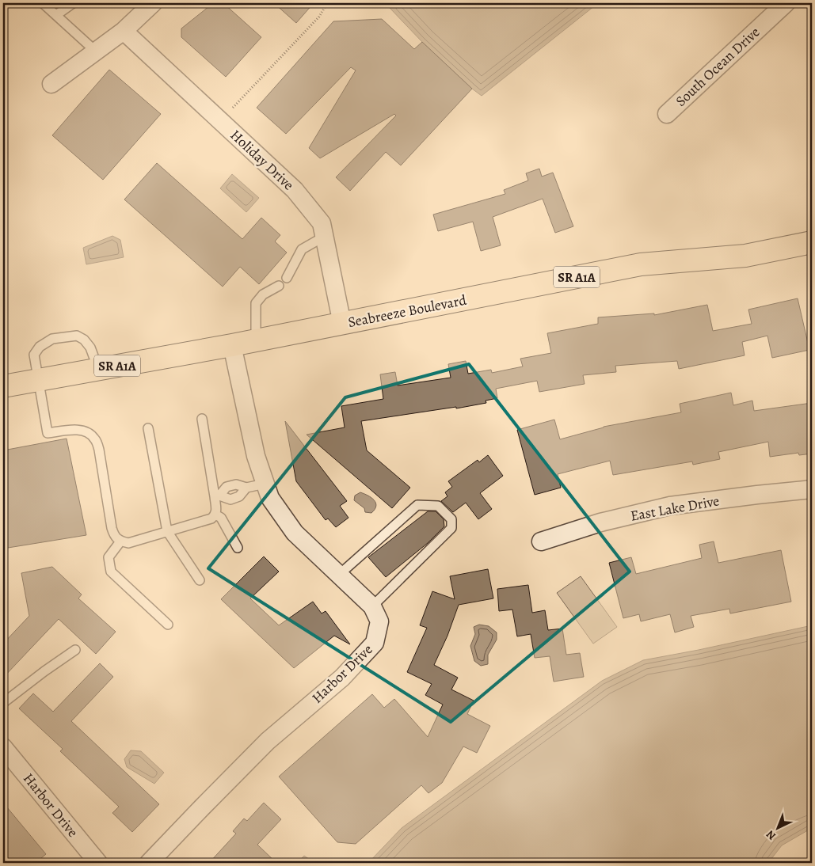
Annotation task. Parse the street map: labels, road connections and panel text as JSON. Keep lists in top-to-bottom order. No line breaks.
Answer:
{"streets":{"main road":["SR A1A","Seabreeze Boulevard"],"street":["South Ocean Drive","Holiday Drive","East Lake Drive","Harbor Drive"]},"crossings":[["Holiday Drive","Seabreeze Boulevard"],["Seabreeze Boulevard","Harbor Drive"]],"north":"bottom left"}
